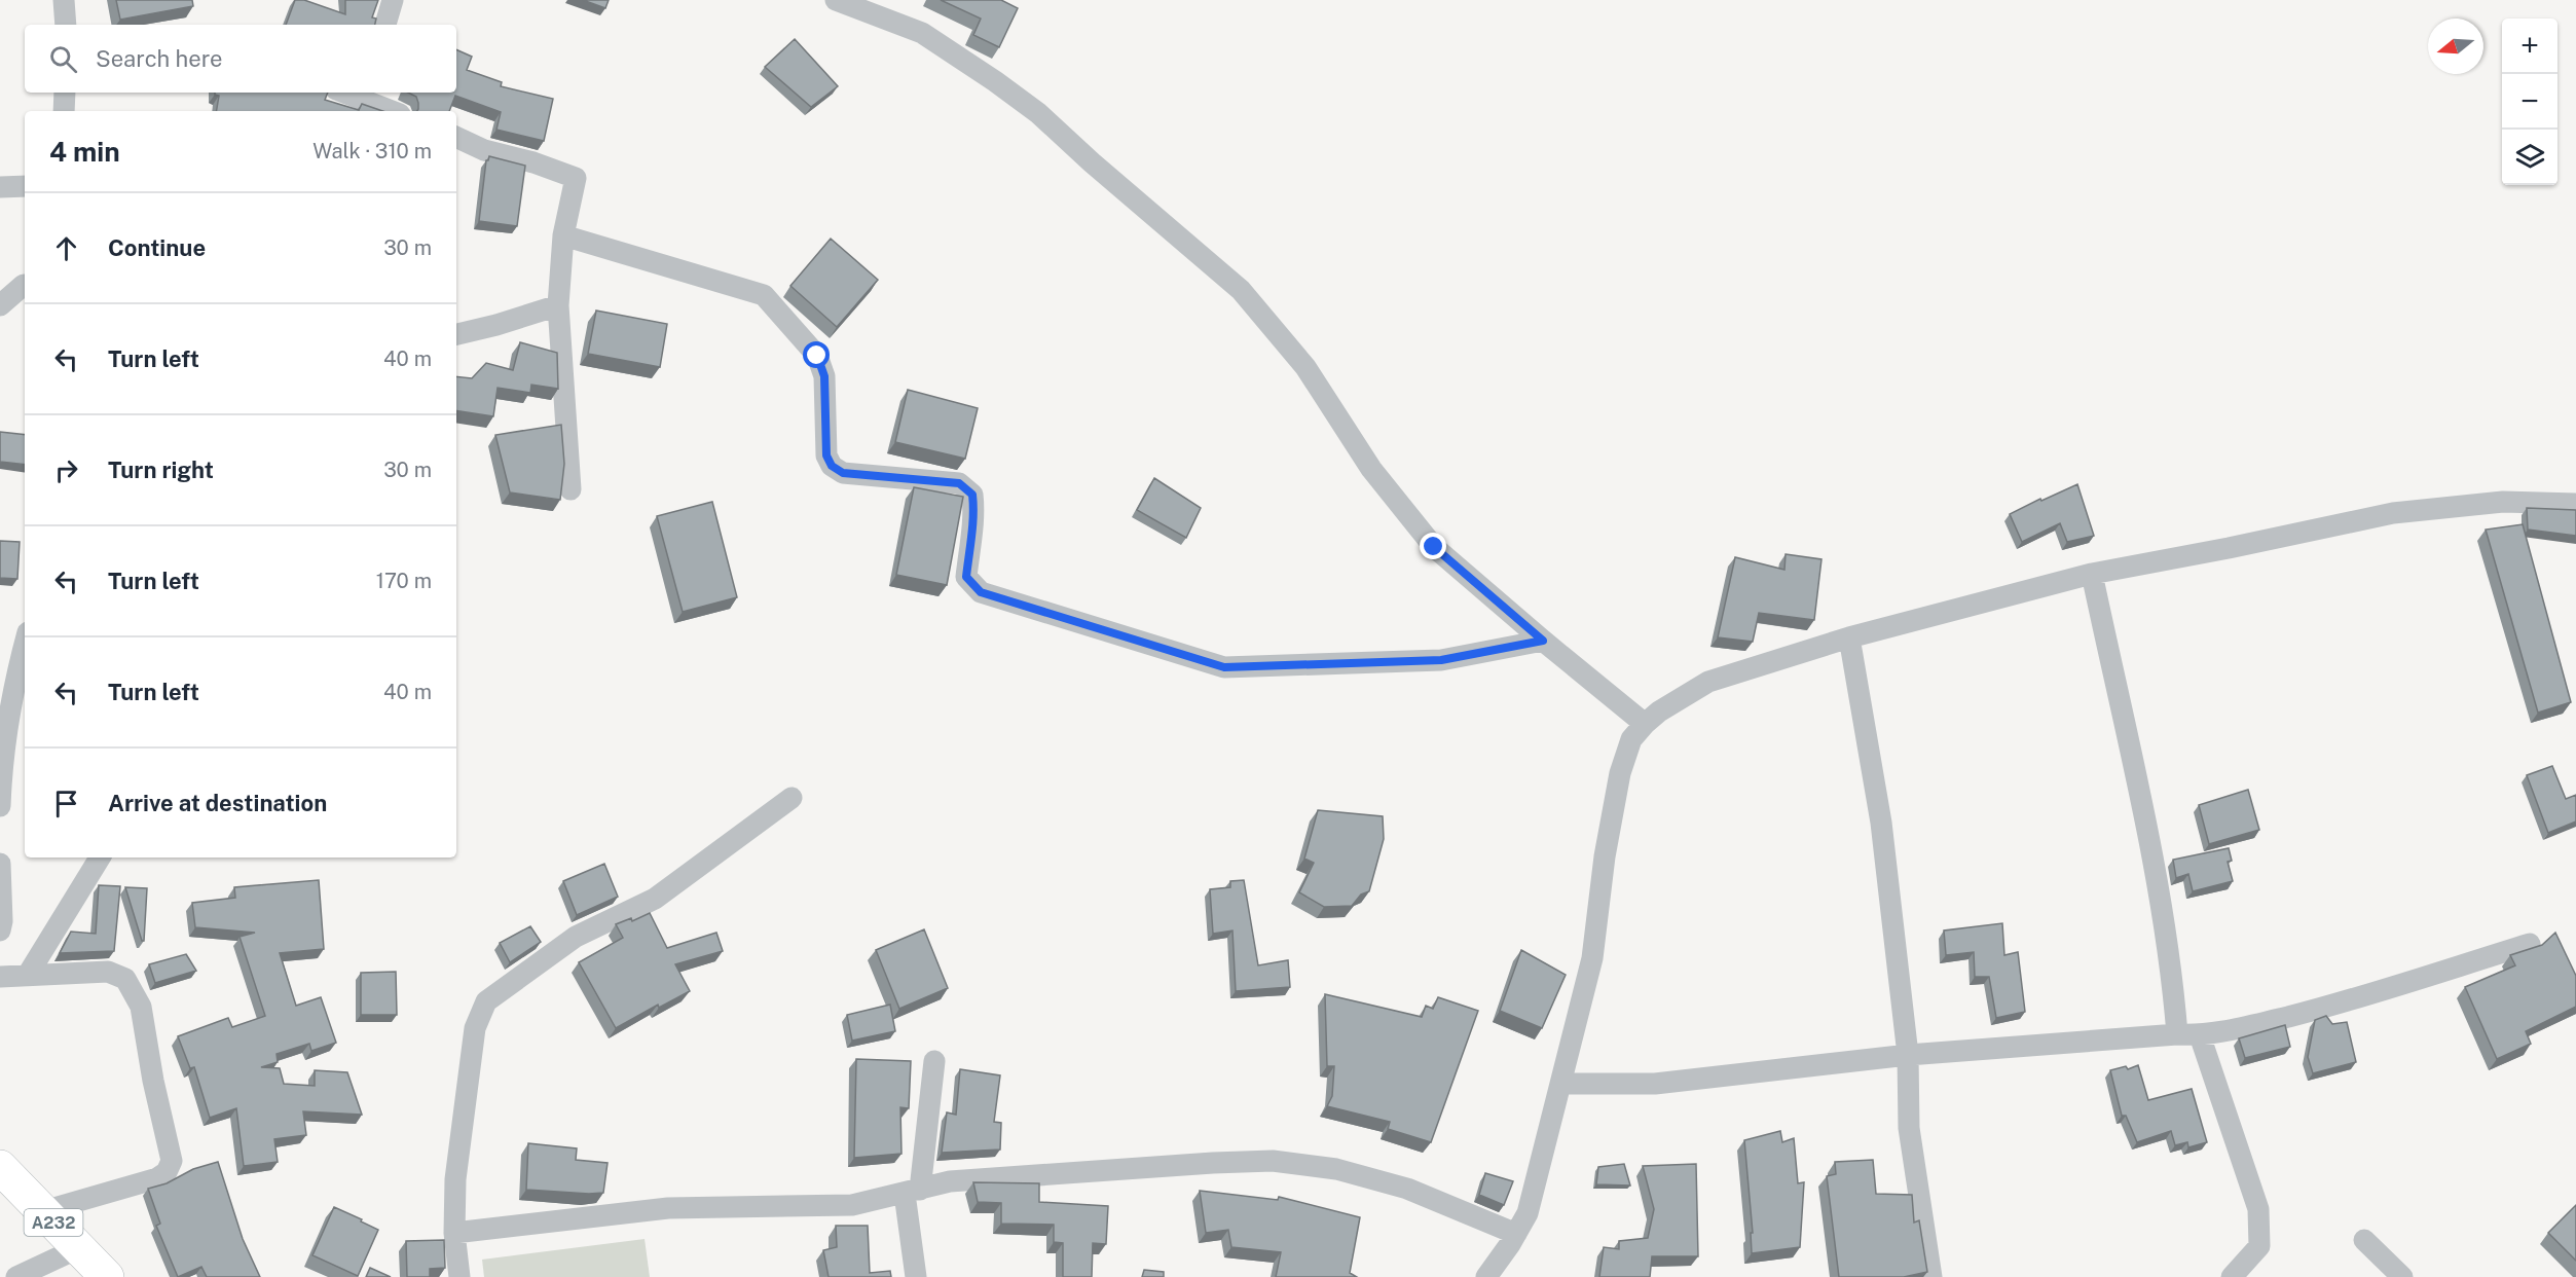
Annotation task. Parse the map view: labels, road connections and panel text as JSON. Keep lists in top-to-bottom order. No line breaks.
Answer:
{"streets":{"main road":["A232"]},"north":"left","page":{"map_buttons":["+","−"],"search":"Search here","heading":["4 min","Walk · 310 m"],"list":[["Continue","30 m"],["Turn left","40 m"],["Turn right","30 m"],["Turn left","170 m"],["Turn left","40 m"],"Arrive at destination"]}}
